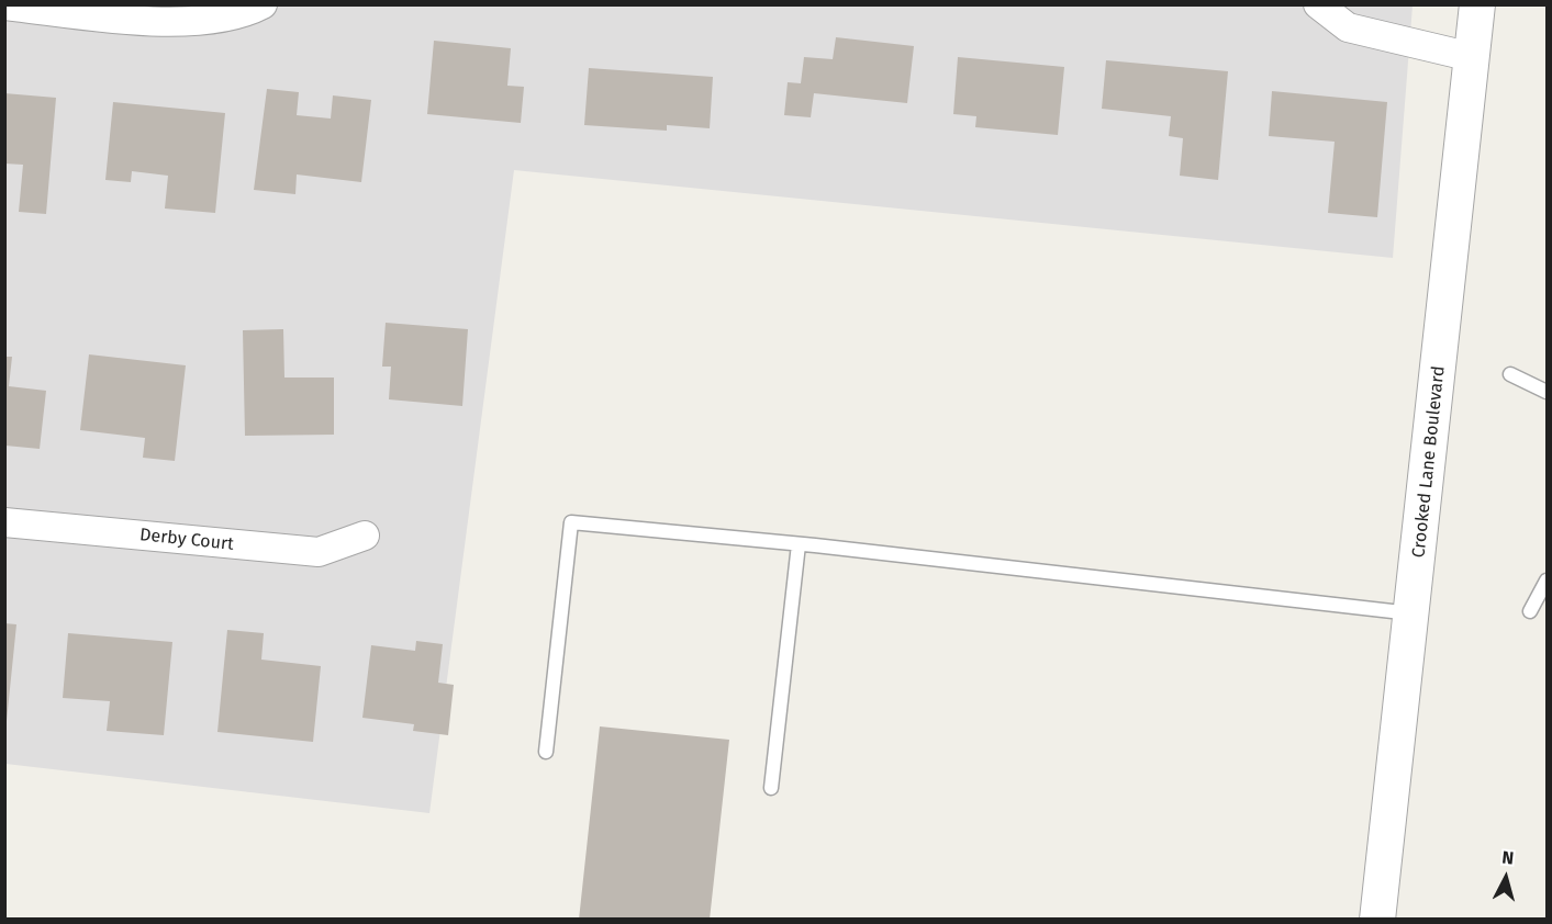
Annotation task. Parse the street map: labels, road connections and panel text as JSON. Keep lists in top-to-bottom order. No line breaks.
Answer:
{"streets":{"street":["Crooked Lane Boulevard","Derby Court"]},"north":"top"}
